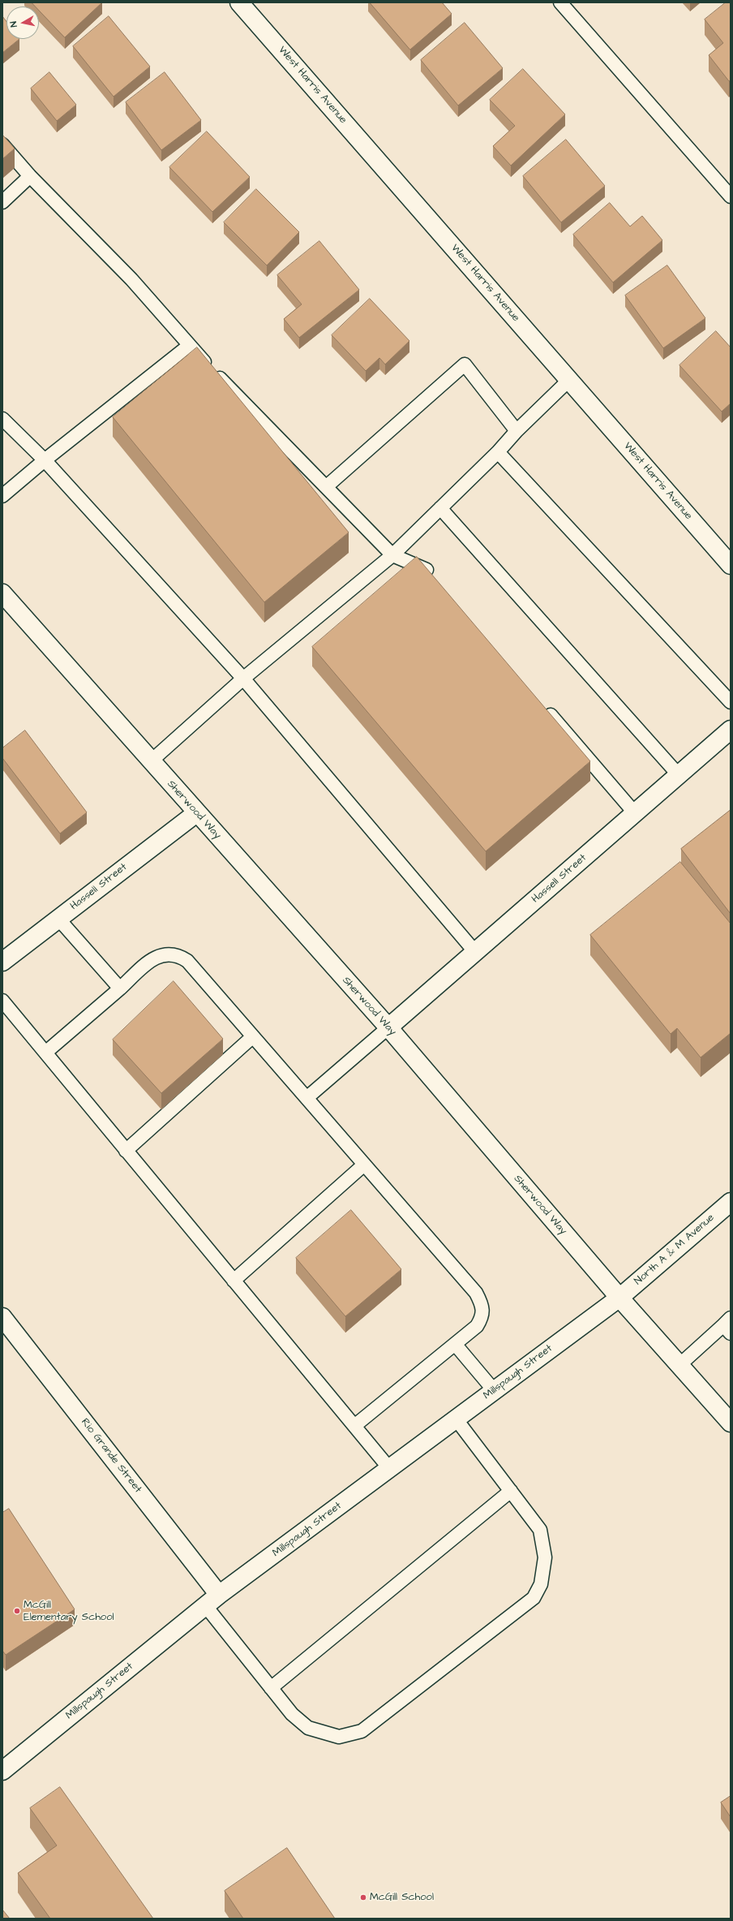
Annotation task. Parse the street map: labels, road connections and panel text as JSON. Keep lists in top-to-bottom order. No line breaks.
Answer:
{"streets":{"street":["West Harris Avenue","Sherwood Way","Hassell Street","North A & M Avenue","Millspaugh Street","Rio Grande Street"]},"crossings":[["Sherwood Way","Hassell Street"],["Sherwood Way","North A & M Avenue"],["Sherwood Way","Millspaugh Street"],["North A & M Avenue","Millspaugh Street"],["Millspaugh Street","Rio Grande Street"]],"places":["McGill Elementary School","McGill School"],"north":"left"}
